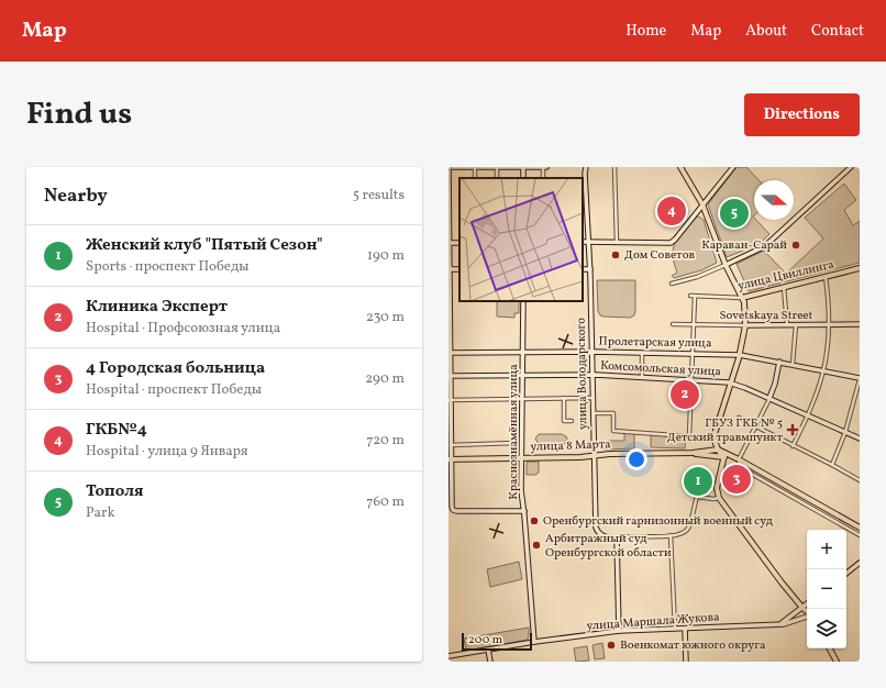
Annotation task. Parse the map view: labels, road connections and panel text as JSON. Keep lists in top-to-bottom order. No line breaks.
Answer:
{"streets":{"main road":["улица Цвиллинга","Sovetskaya Street","Пролетарская улица","Комсомольская улица","улица Володарского","Краснознамённая улица","улица 8 Марта","улица Маршала Жукова"]},"crossings":[["улица Цвиллинга","Sovetskaya Street"],["Пролетарская улица","улица Володарского"],["Пролетарская улица","Краснознамённая улица"],["Комсомольская улица","улица Володарского"],["Комсомольская улица","Краснознамённая улица"],["улица Володарского","улица 8 Марта"],["Краснознамённая улица","улица 8 Марта"],["Краснознамённая улица","улица Маршала Жукова"]],"places":{"other":["Караван-Сарай","Дом Советов","Оренбургский гарнизонный военный суд","Арбитражный суд Оренбургской области","Военкомат южного округа"],"health":["ГБУЗ ГКБ № 5 Детский травмпункт"]},"scale_bar":"200 m","north":"right","page":{"header":"Map","nav":["Home","Map","About","Contact"],"title":"Find us","buttons":"Directions","heading":["Nearby","5 results"],"pins":["4","5","2","3","1"],"list":[{"mark":"1","name":"Женский клуб \"Пятый Сезон\"","note":"Sports · проспект Победы","value":"190 m"},{"mark":"2","name":"Клиника Эксперт","note":"Hospital · Профсоюзная улица","value":"230 m"},{"mark":"3","name":"4 Городская больница","note":"Hospital · проспект Победы","value":"290 m"},{"mark":"4","name":"ГКБ№4","note":"Hospital · улица 9 Января","value":"720 m"},{"mark":"5","name":"Тополя","note":"Park","value":"760 m"}],"map_buttons":["+","−"],"scale":"200 m"}}
